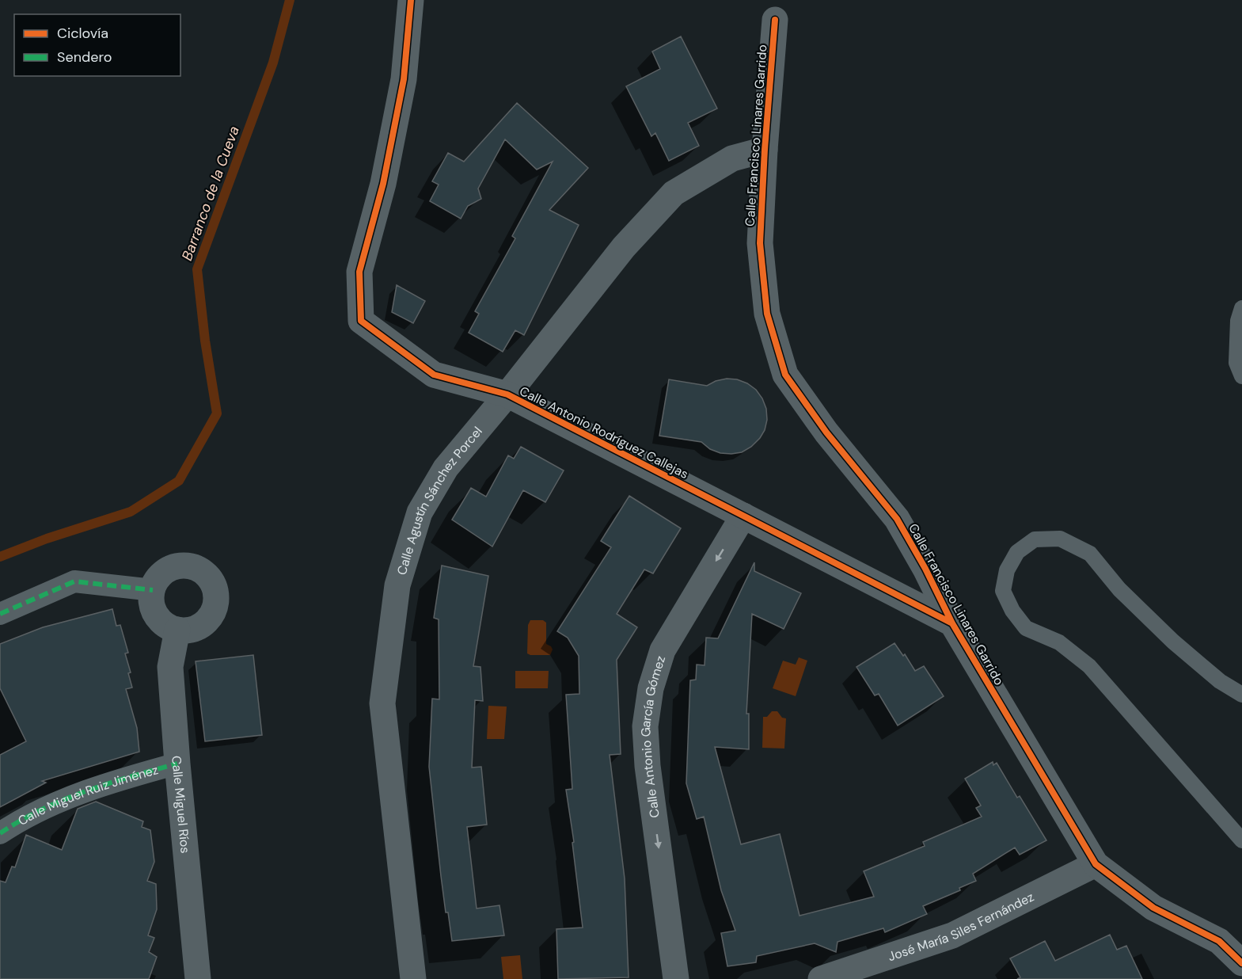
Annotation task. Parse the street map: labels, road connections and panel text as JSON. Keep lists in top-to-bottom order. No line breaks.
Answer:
{"streets":{"street":["Calle Francisco Linares Garrido","Calle Antonio Rodríguez Callejas","Calle Agustín Sánchez Porcel","Calle Antonio García Gómez","Calle Miguel Ruiz Jiménez","Calle Miguel Ríos","José María Siles Fernández"]},"crossings":[["Calle Francisco Linares Garrido","Calle Antonio Rodríguez Callejas"],["Calle Francisco Linares Garrido","Calle Agustín Sánchez Porcel"],["Calle Francisco Linares Garrido","José María Siles Fernández"],["Calle Antonio Rodríguez Callejas","Calle Agustín Sánchez Porcel"],["Calle Antonio Rodríguez Callejas","Calle Antonio García Gómez"],["Calle Miguel Ruiz Jiménez","Calle Miguel Ríos"]],"one_way":["Calle Antonio García Gómez"],"water":["Barranco de la Cueva"],"legend":["Ciclovía","Sendero"]}
